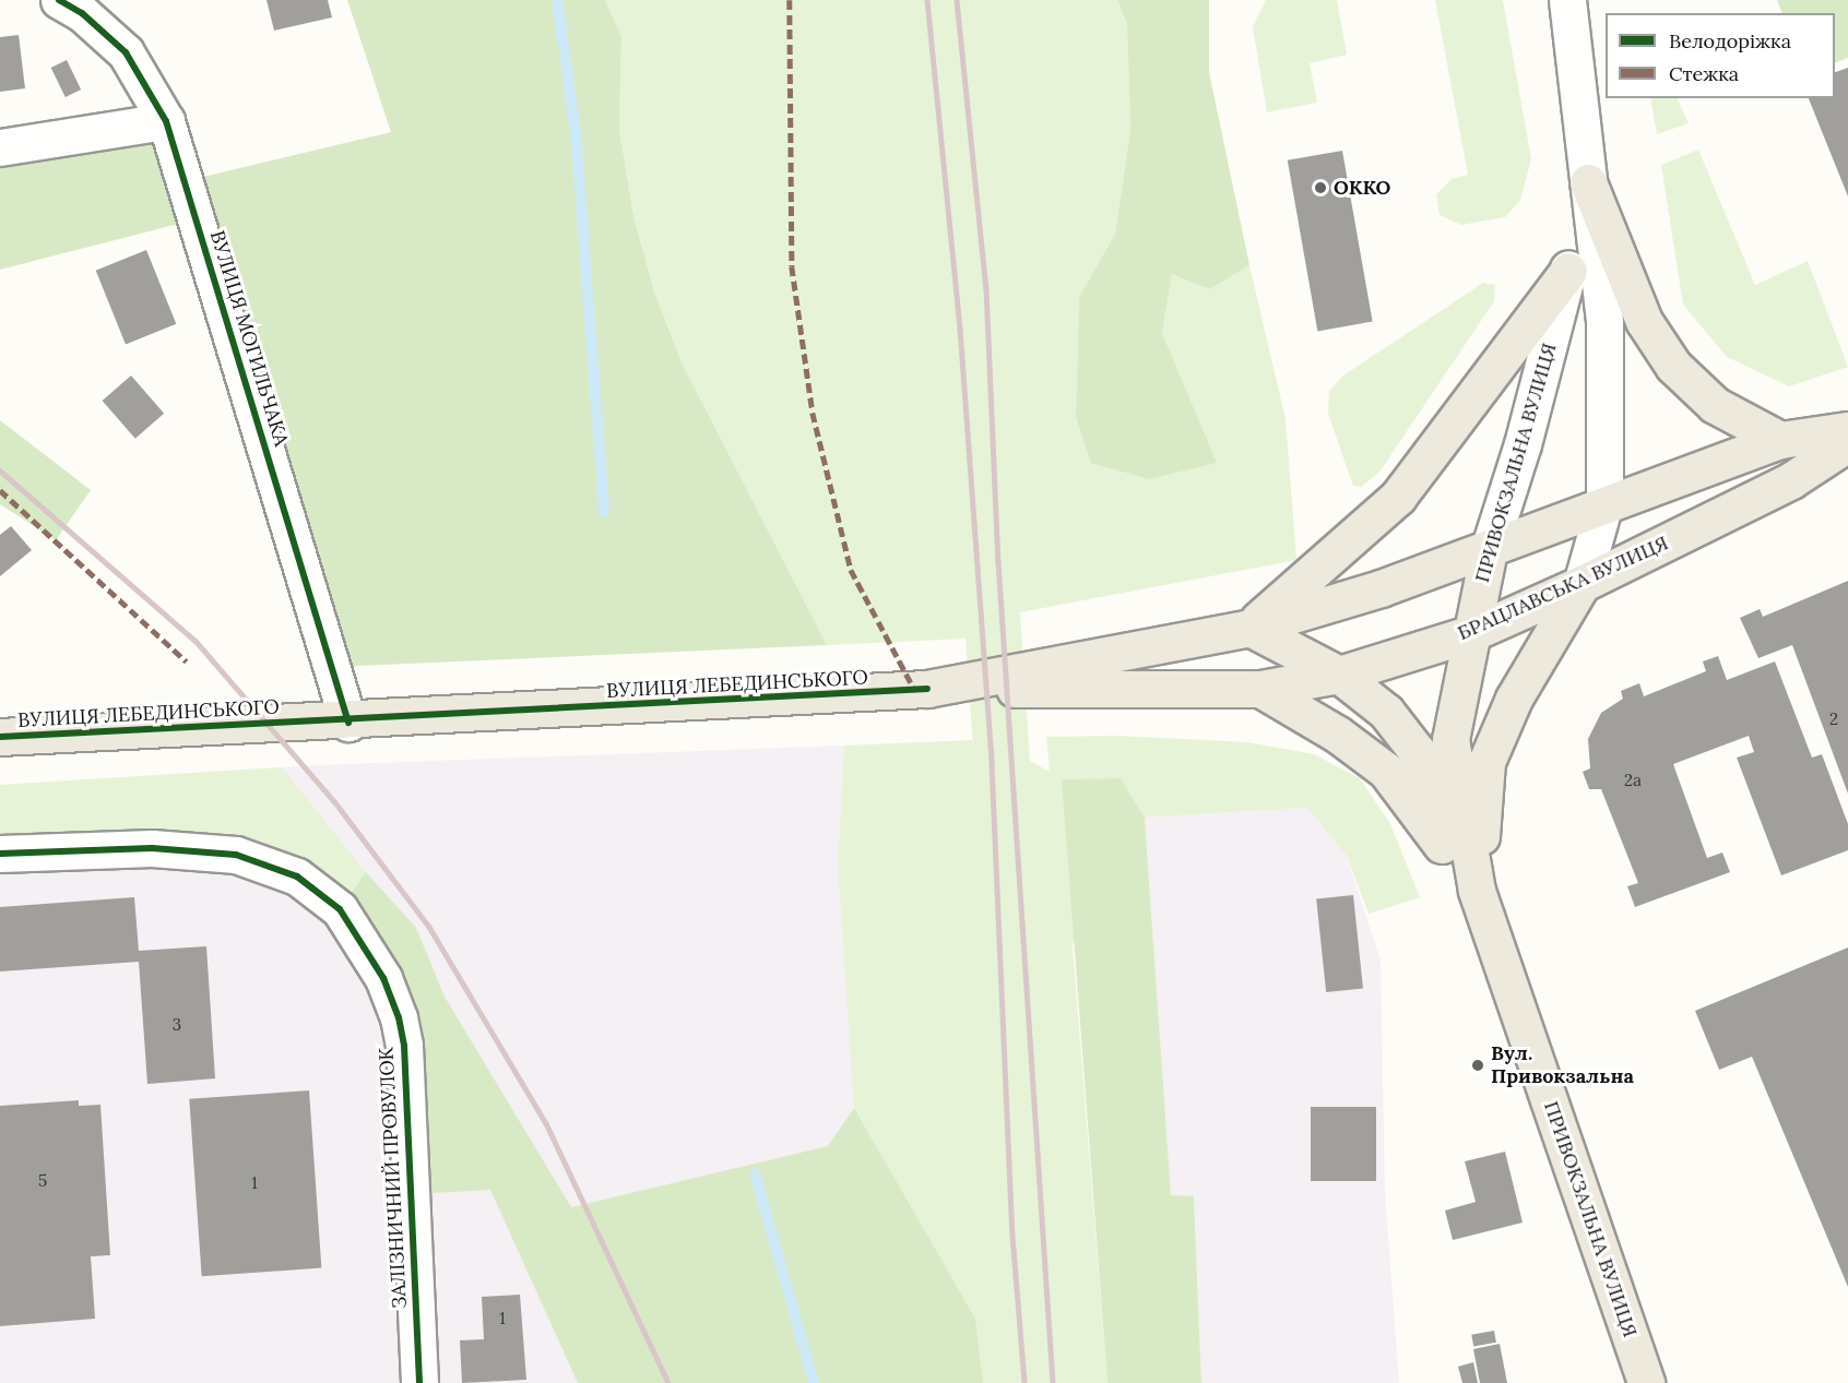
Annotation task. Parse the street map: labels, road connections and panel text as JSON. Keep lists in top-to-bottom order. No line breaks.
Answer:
{"streets":{"main road":["ПРИВОКЗАЛЬНА ВУЛИЦЯ","БРАЦЛАВСЬКА ВУЛИЦЯ","ВУЛИЦЯ ЛЕБЕДИНСЬКОГО"],"street":["ВУЛИЦЯ МОГИЛЬЧАКА","ЗАЛІЗНИЧНИЙ ПРОВУЛОК"]},"crossings":[["ВУЛИЦЯ МОГИЛЬЧАКА","ВУЛИЦЯ ЛЕБЕДИНСЬКОГО"],["ПРИВОКЗАЛЬНА ВУЛИЦЯ","БРАЦЛАВСЬКА ВУЛИЦЯ"],["БРАЦЛАВСЬКА ВУЛИЦЯ","ВУЛИЦЯ ЛЕБЕДИНСЬКОГО"]],"places":["ОККО","Вул. Привокзальна"],"house_numbers":["2","2а","3","5","1","1"],"legend":["Велодоріжка","Стежка"]}
